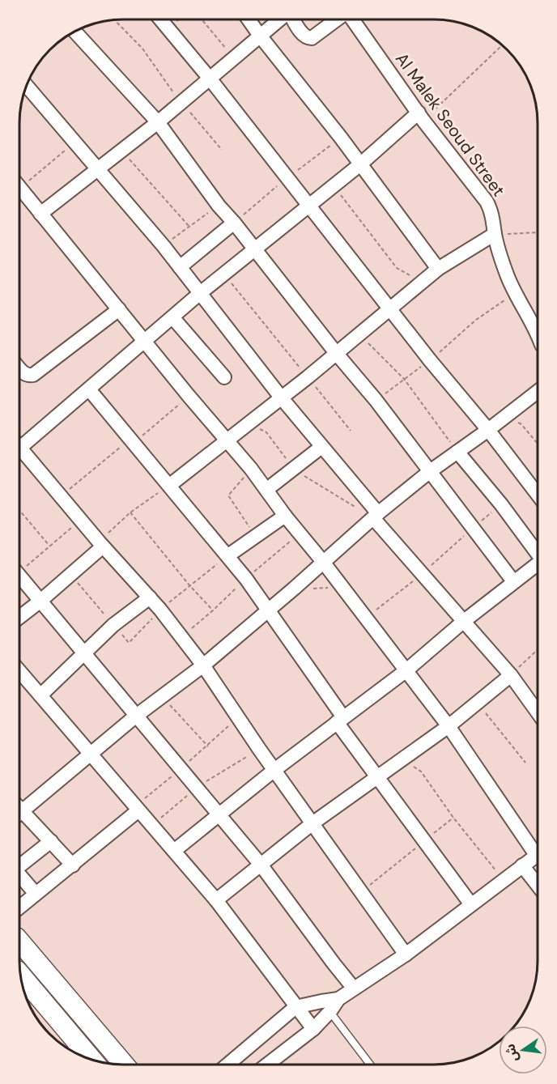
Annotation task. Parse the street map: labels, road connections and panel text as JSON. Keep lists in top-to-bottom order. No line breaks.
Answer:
{"streets":{"street":["Al Malek Seoud Street"]},"north":"left"}
